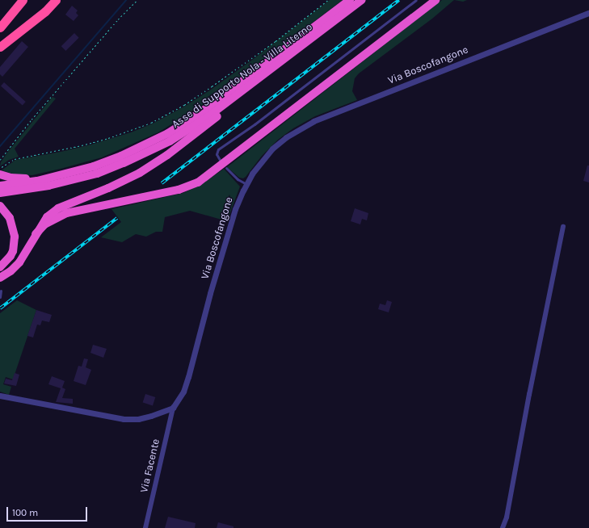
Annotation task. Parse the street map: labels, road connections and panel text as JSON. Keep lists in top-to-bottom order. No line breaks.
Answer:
{"streets":{"highway":["Asse di Supporto Nola - Villa Literno"],"street":["Via Boscofangone","Via Facente"]},"crossings":[["Via Boscofangone","Via Facente"]],"scale_bar":"100 m"}
